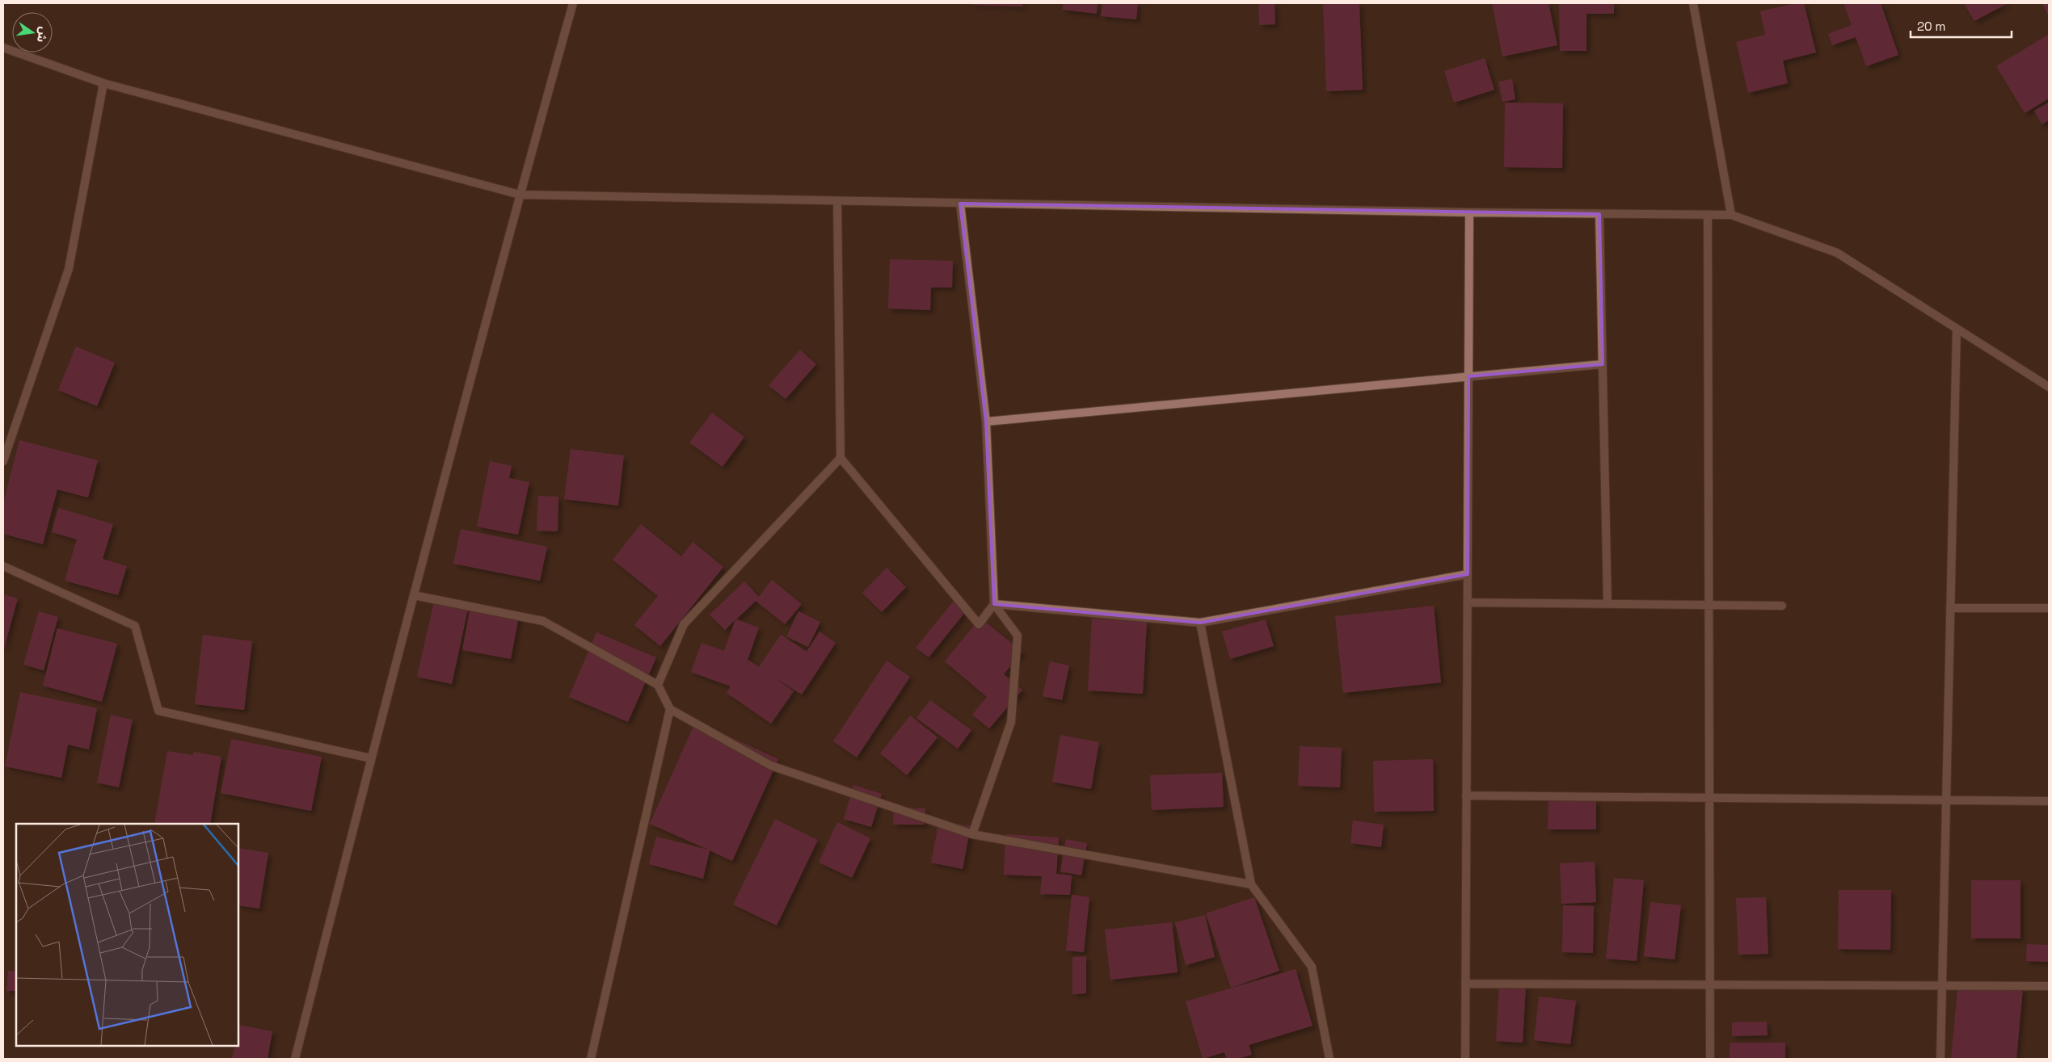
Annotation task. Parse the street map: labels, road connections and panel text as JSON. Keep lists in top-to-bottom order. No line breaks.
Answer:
{"scale_bar":"20 m","north":"right"}
